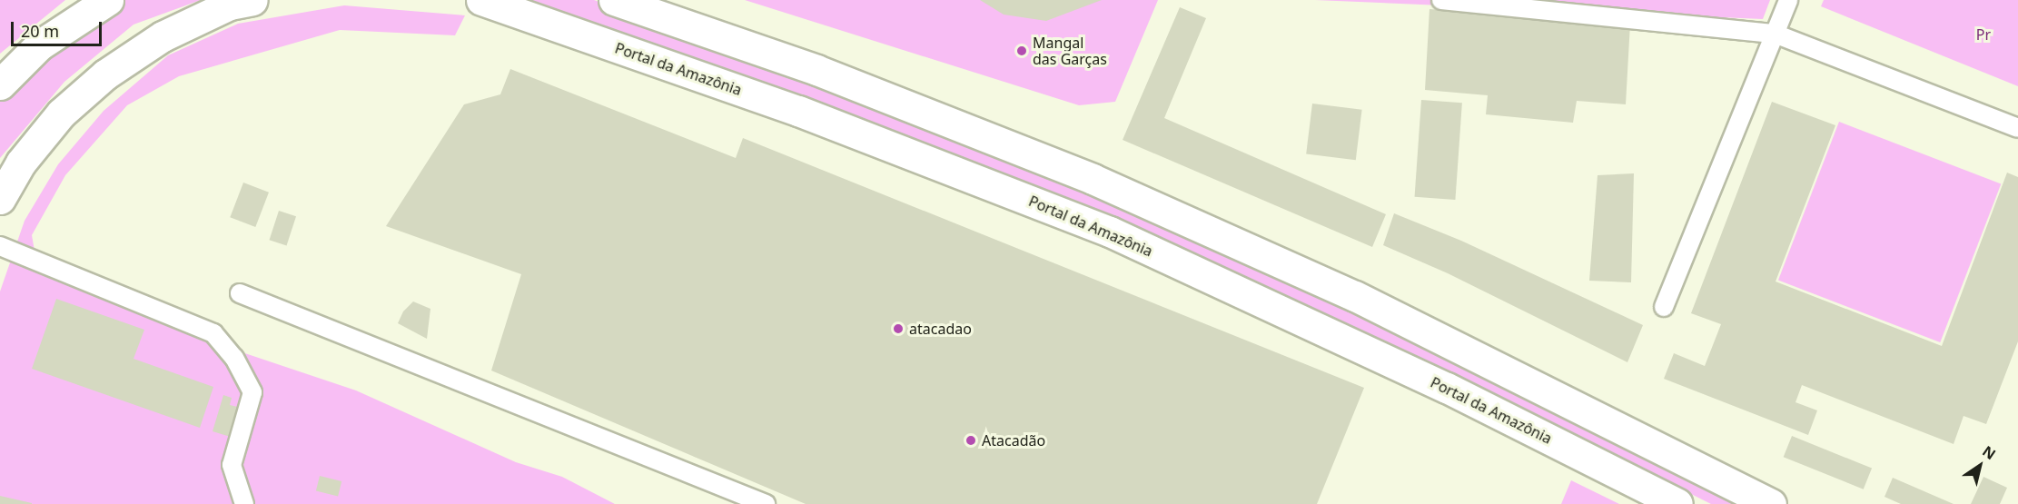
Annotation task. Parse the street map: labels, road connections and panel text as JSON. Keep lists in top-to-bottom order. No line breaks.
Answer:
{"streets":{"street":["Portal da Amazônia"]},"parks":["Pr"],"places":["Mangal das Garças","atacadao","Atacadão"],"scale_bar":"20 m","north":"top right"}
